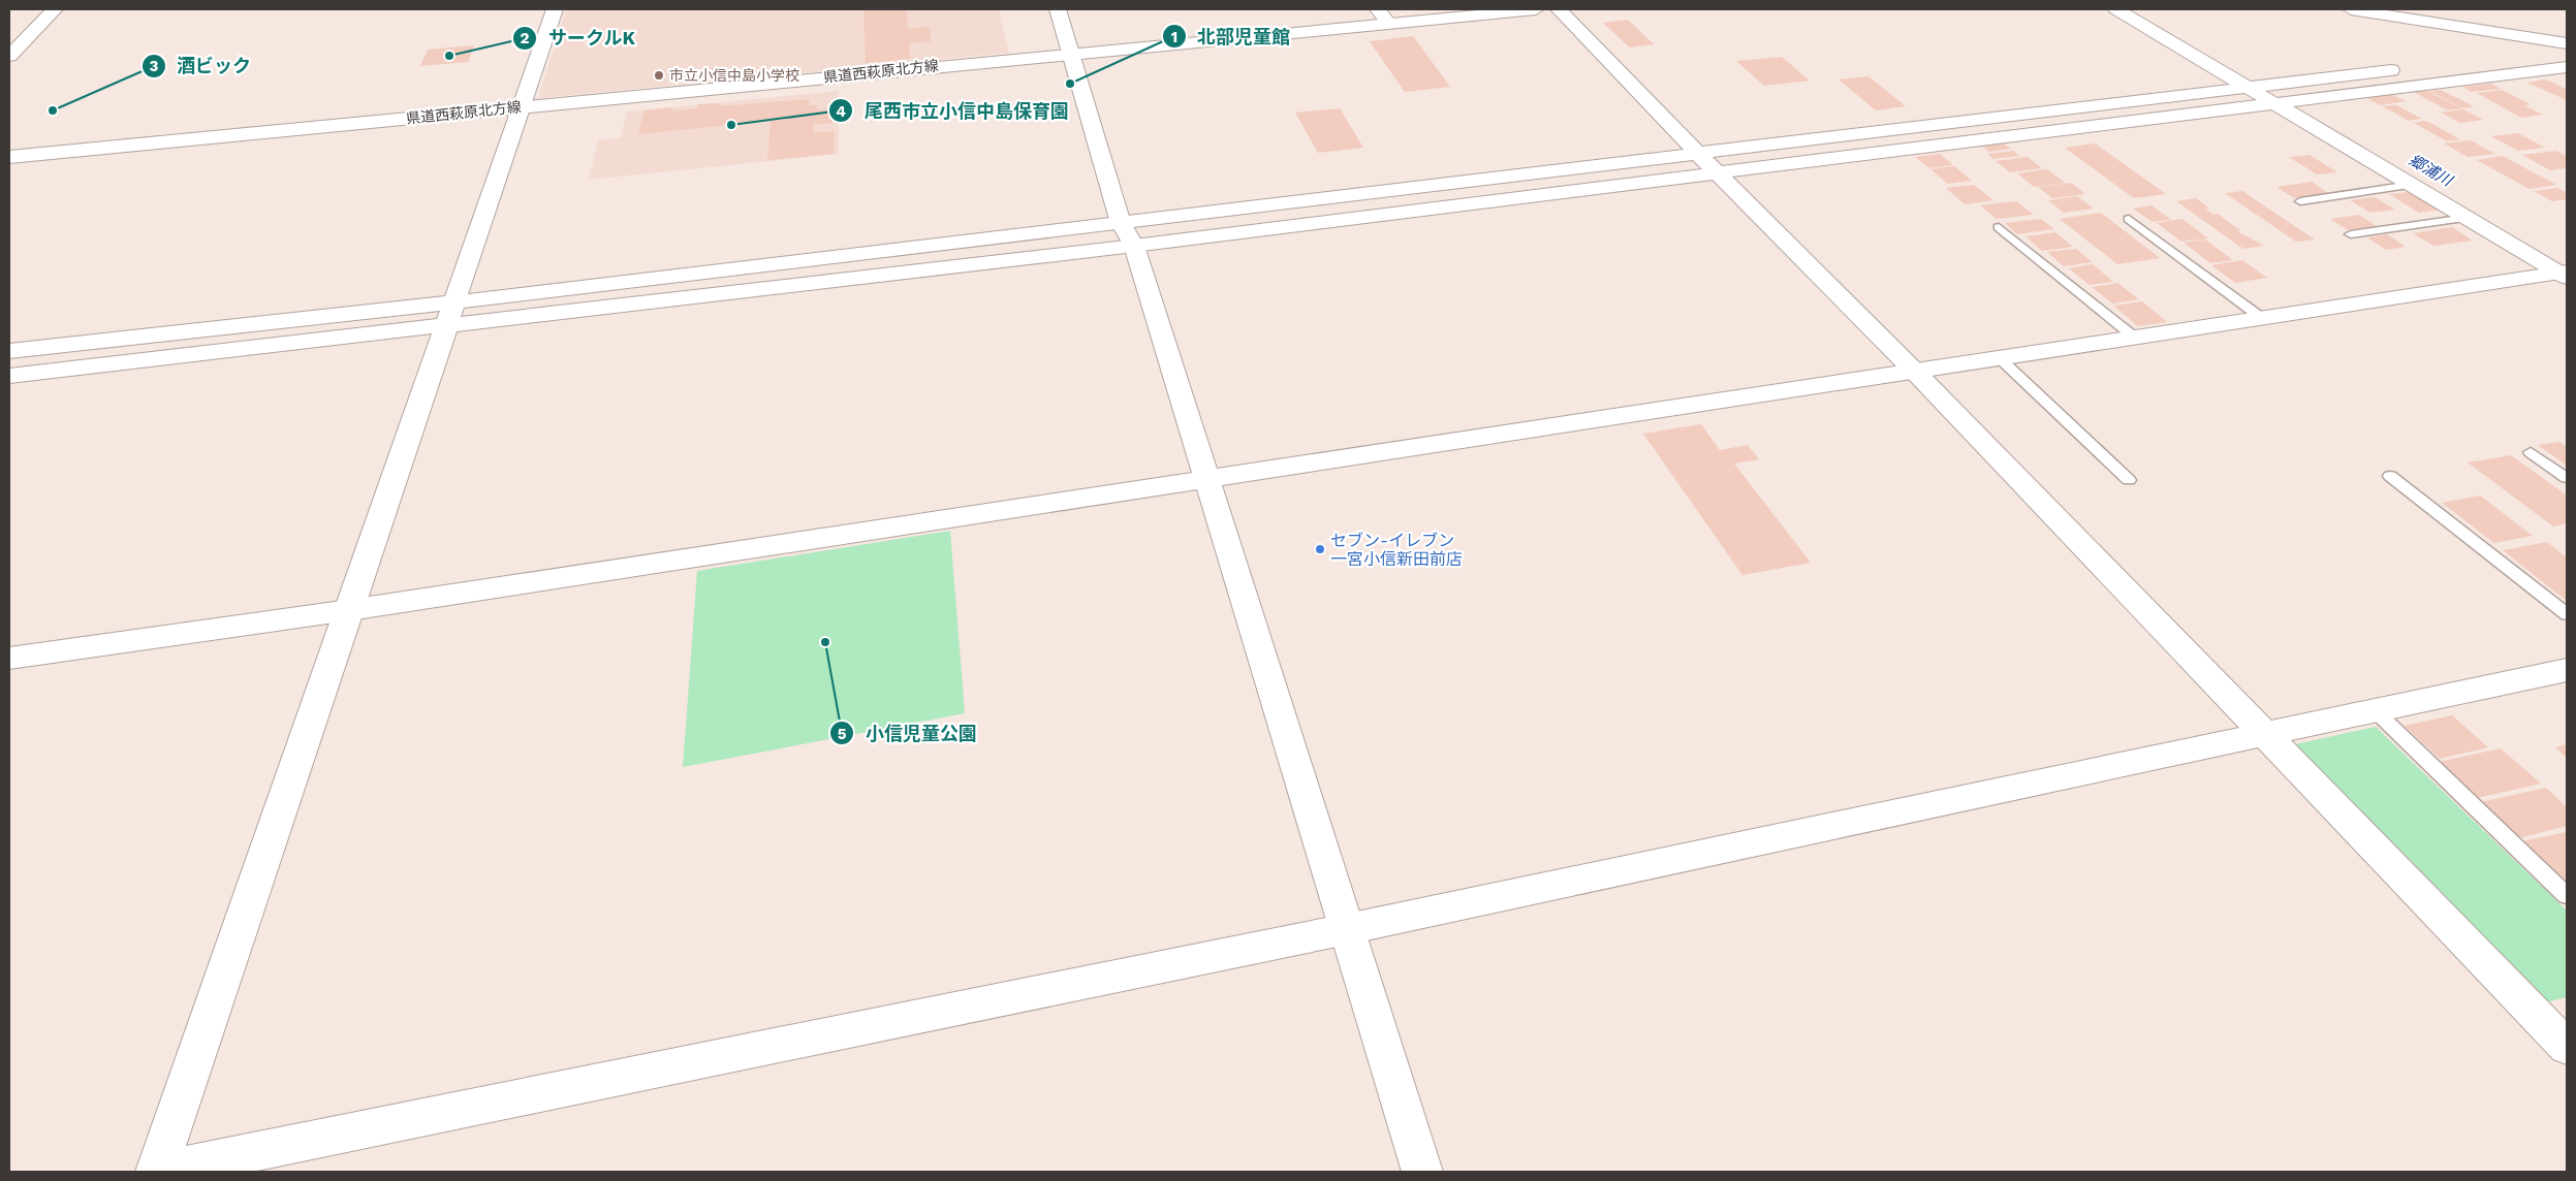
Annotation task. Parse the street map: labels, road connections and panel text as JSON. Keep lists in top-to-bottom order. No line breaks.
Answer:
{"streets":{"street":["県道西萩原北方線"]},"water":["郷浦川"],"places":["サークルK","市立小信中島小学校","北部児童館","酒ビック","尾西市立小信中島保育園","セブン-イレブン 一宮小信新田前店","小信児童公園"]}
